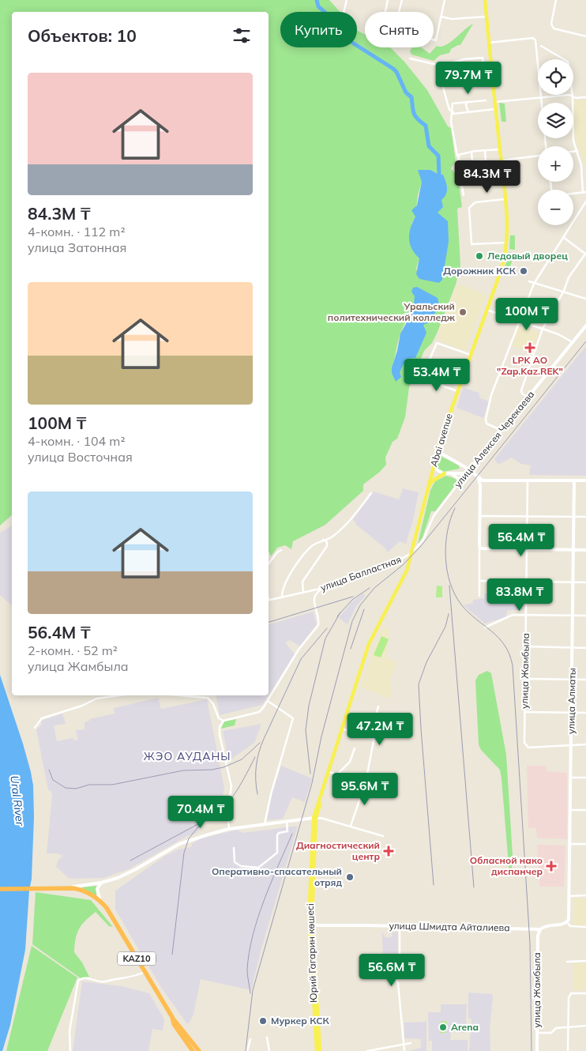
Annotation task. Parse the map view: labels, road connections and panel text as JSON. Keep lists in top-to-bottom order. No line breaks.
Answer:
{"streets":{"highway":["KAZ10"],"main road":["Abai avenue","Юрий Гагарин көшесі"],"street":["улица Алексея Черекаева","улица Балластная","улица Жамбыла","улица Алматы","улица Шмидта Айталиева"]},"crossings":[["улица Алексея Черекаева","улица Балластная"],["Abai avenue","Юрий Гагарин көшесі"],["улица Жамбыла","улица Алматы"],["улица Жамбыла","улица Шмидта Айталиева"],["улица Алматы","улица Шмидта Айталиева"],["улица Шмидта Айталиева","Юрий Гагарин көшесі"]],"districts":["ЖЭО АУДАНЫ"],"water":["Ural River"],"places":{"other":["Ледовый дворец","Дорожник КСК","Уральский политехнический колледж","Оперативно-спасательный отряд","Муркер КСК","Arena"],"health":["LPK AO \"Zap.Kaz.REK\"","Диагностический центр","Обласной нако диспанчер"]},"page":{"chip":["Купить","Снять"],"heading":"Объектов: 10","map_buttons":["+","−"],"list":[{"name":"84.3M ₸","note":"4-комн. · 112 m² · улица Затонная"},{"name":"100M ₸","note":"4-комн. · 104 m² · улица Восточная"},{"name":"56.4M ₸","note":"2-комн. · 52 m² · улица Жамбыла"}],"price":["79.7M ₸","84.3M ₸","100M ₸","53.4M ₸","56.4M ₸","83.8M ₸","47.2M ₸","95.6M ₸","70.4M ₸","56.6M ₸"]}}
